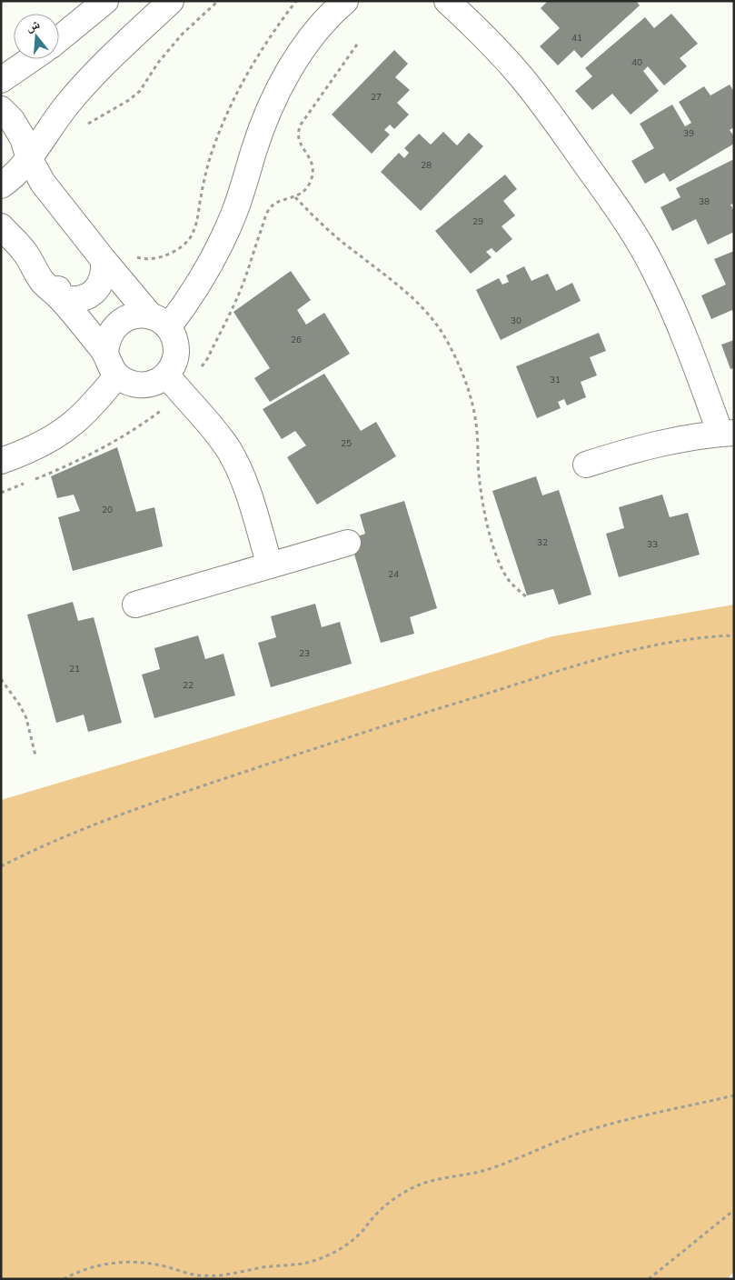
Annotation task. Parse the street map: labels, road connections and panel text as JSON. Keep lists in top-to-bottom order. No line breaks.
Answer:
{"house_numbers":["41","40","27","39","28","38","29","30","26","31","25","20","32","33","24","23","21","22"],"north":"top"}
